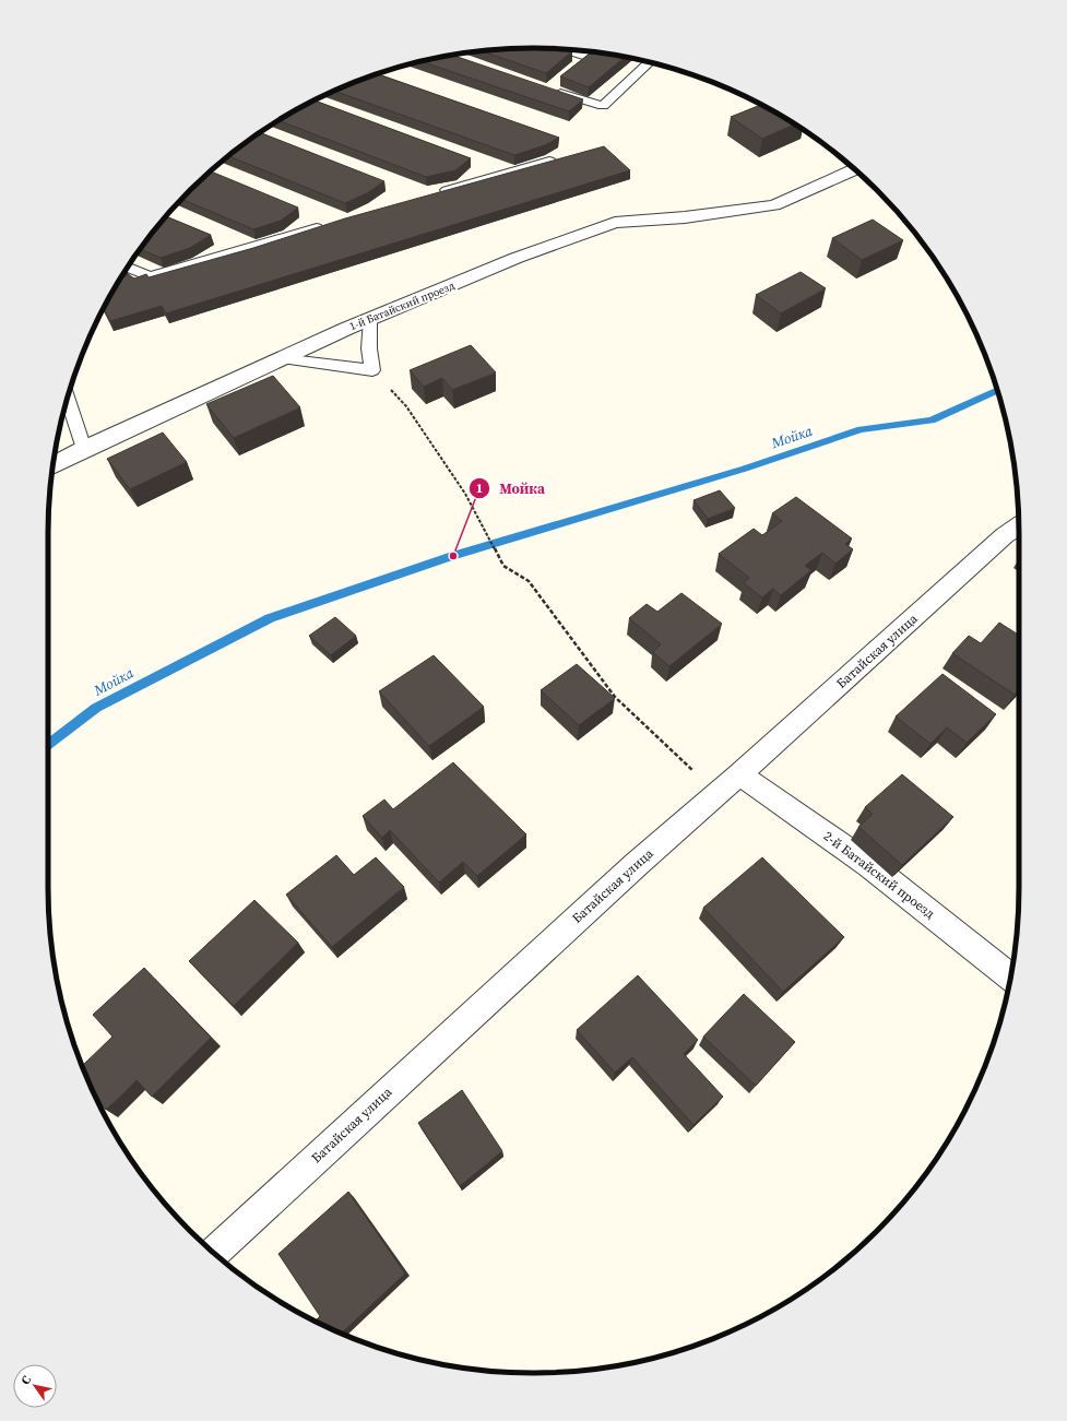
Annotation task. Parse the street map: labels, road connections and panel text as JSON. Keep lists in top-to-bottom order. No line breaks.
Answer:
{"streets":{"street":["1-й Батайский проезд","Батайская улица","2-й Батайский проезд"]},"crossings":[["Батайская улица","2-й Батайский проезд"]],"water":["Мойка"],"places":["Мойка"],"north":"top left"}
